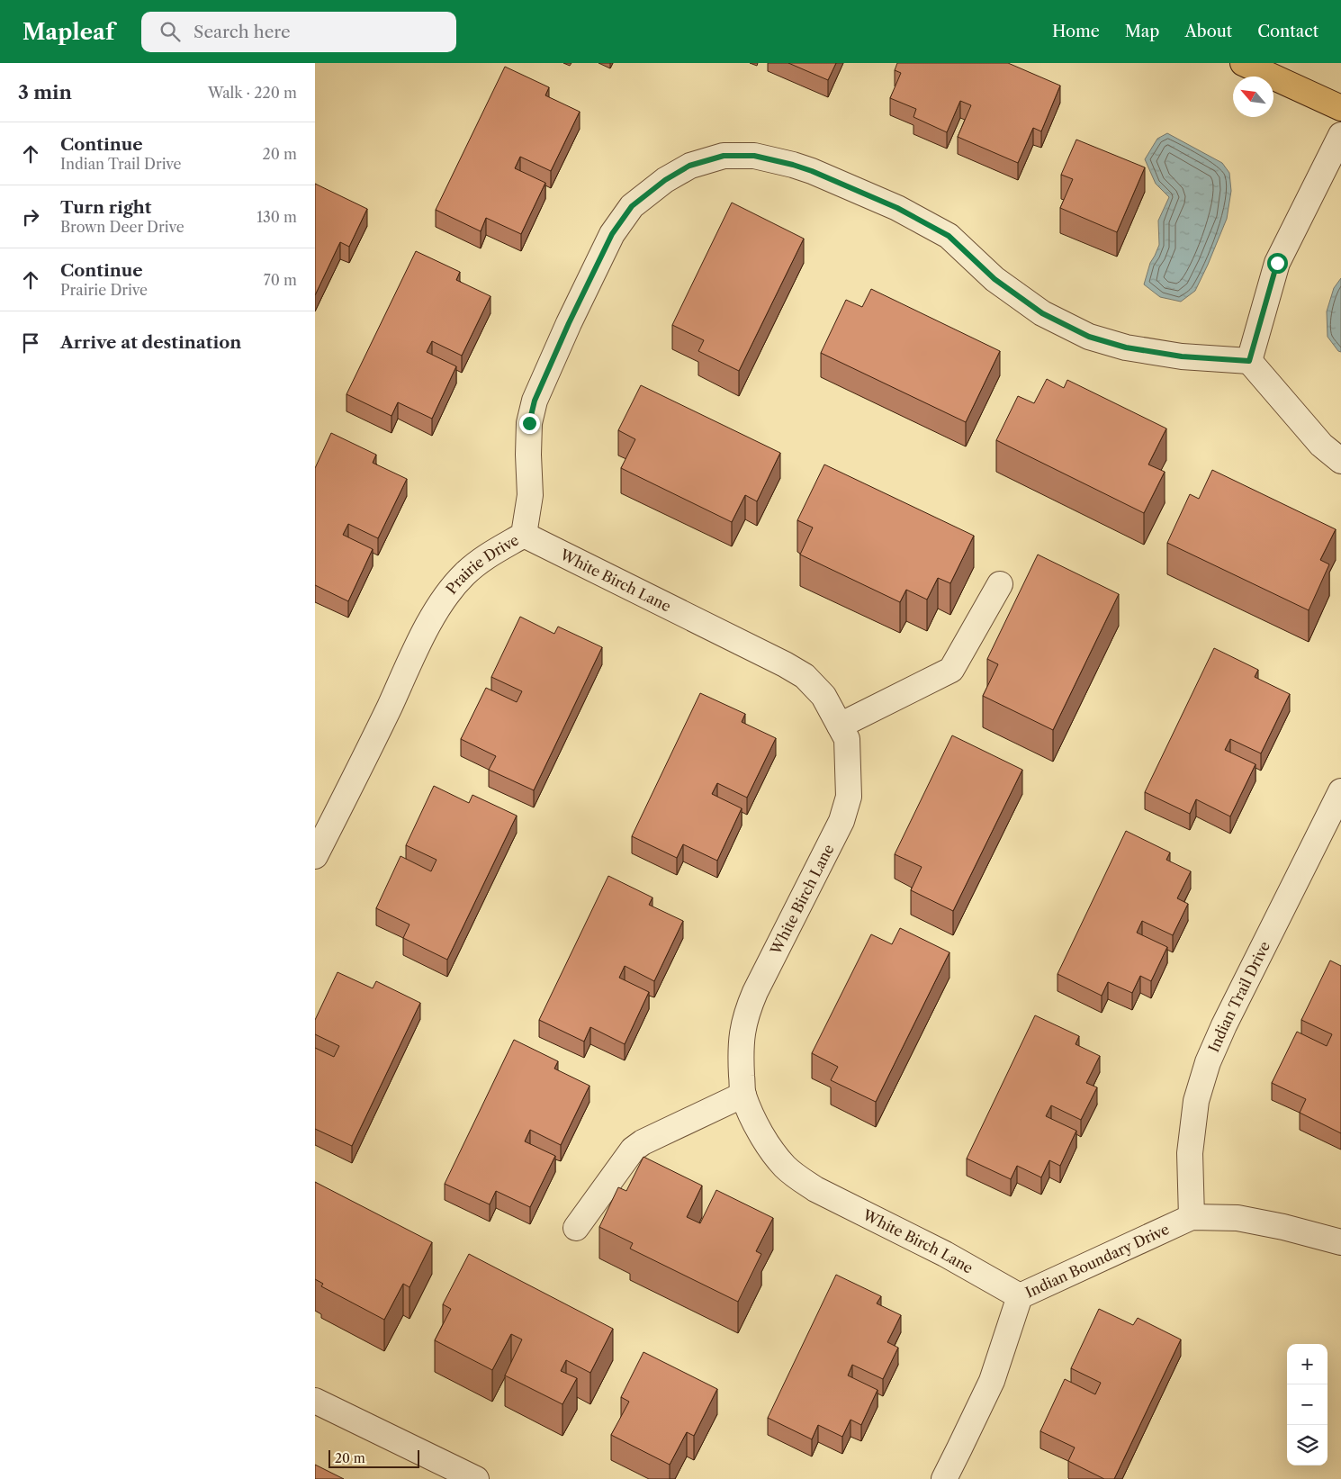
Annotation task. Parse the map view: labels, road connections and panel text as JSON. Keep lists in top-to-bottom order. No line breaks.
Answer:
{"streets":{"street":["Prairie Drive","White Birch Lane","Indian Trail Drive","Indian Boundary Drive"]},"crossings":[["Prairie Drive","White Birch Lane"],["White Birch Lane","Indian Boundary Drive"],["Indian Trail Drive","Indian Boundary Drive"]],"scale_bar":"20 m","north":"top left","page":{"header":"Mapleaf","search":"Search here","nav":["Home","Map","About","Contact"],"heading":["3 min","Walk · 220 m"],"list":[["Continue","Indian Trail Drive","20 m"],["Turn right","Brown Deer Drive","130 m"],["Continue","Prairie Drive","70 m"],"Arrive at destination"],"map_buttons":["+","−"],"scale":"20 m"}}
